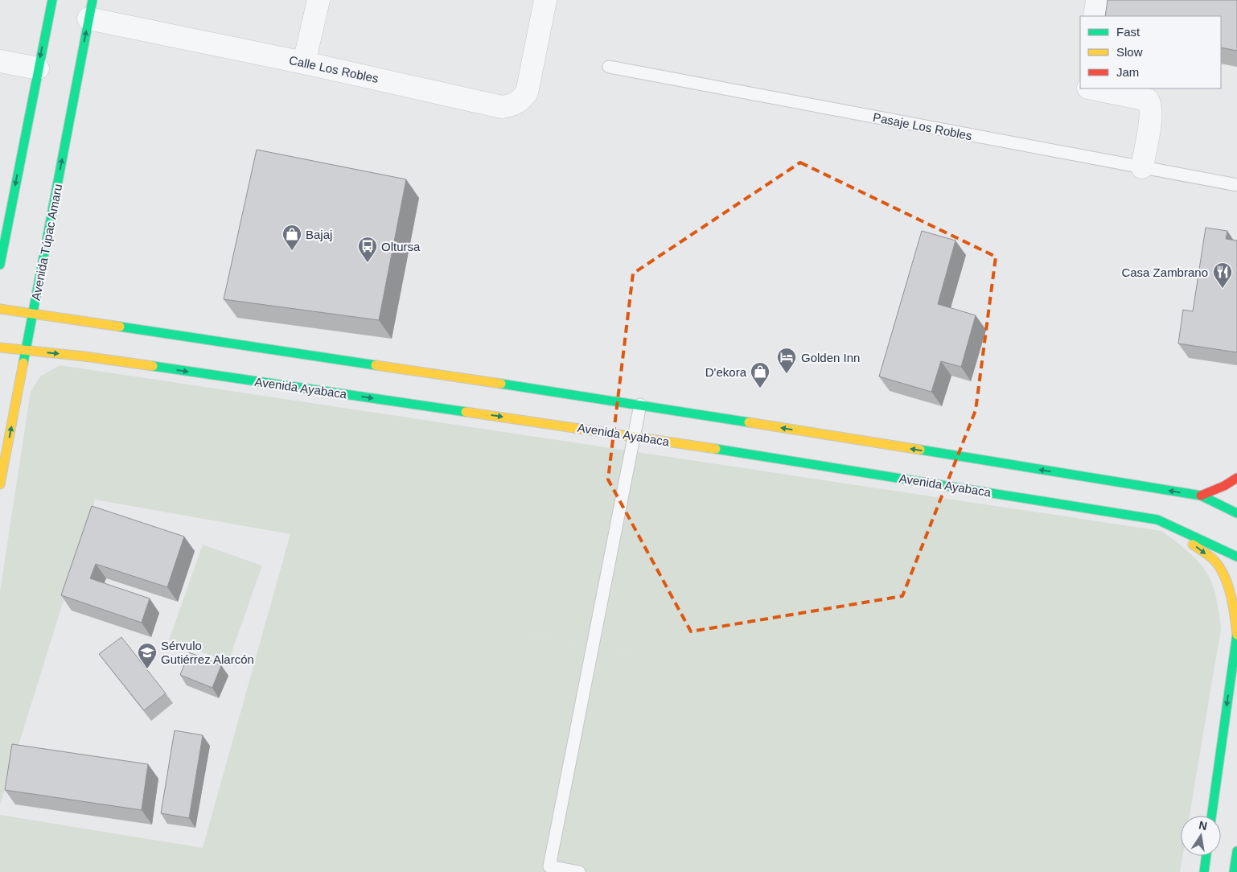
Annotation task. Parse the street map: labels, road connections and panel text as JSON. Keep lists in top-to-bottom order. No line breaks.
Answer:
{"streets":{"street":["Calle Los Robles","Avenida Túpac Amaru","Avenida Ayabaca"],"lane":["Pasaje Los Robles"]},"crossings":[["Calle Los Robles","Avenida Túpac Amaru"],["Avenida Túpac Amaru","Avenida Ayabaca"]],"places":{"shop":["Bajaj","D'ekora"],"bus stop":["Oltursa"],"restaurant":["Casa Zambrano"],"hotel":["Golden Inn"],"school or university":["Sérvulo Gutiérrez Alarcón"]},"legend":["Fast","Slow","Jam"],"north":"top"}
